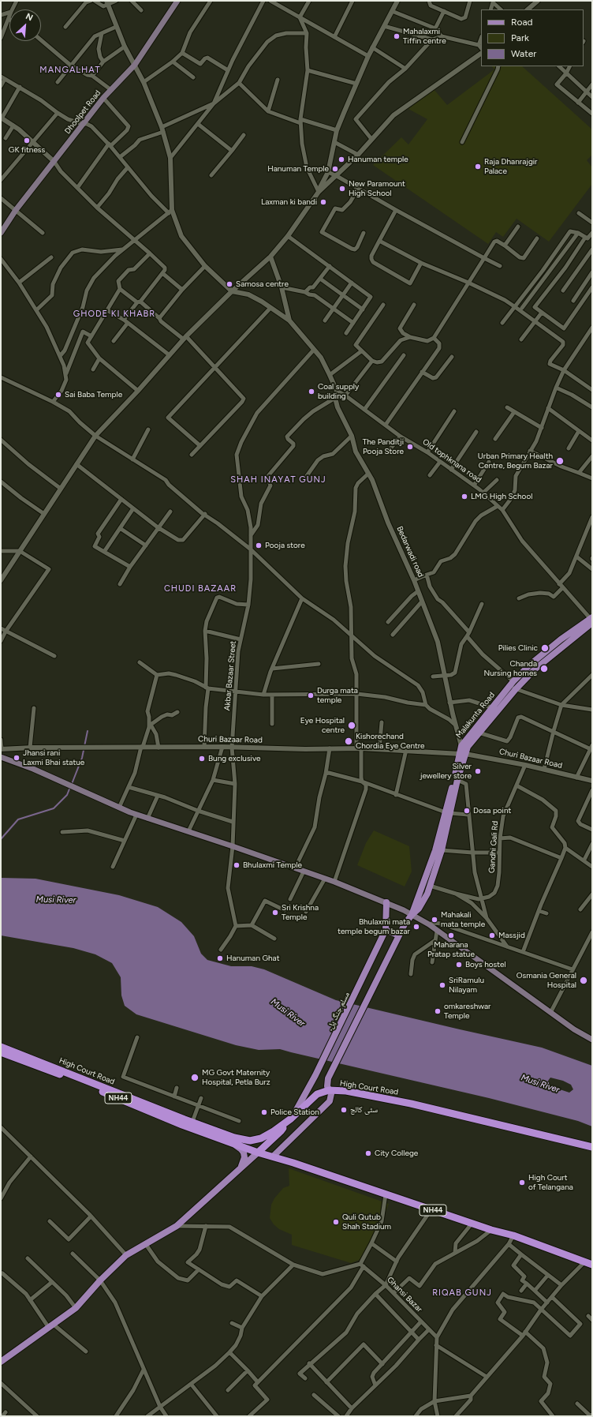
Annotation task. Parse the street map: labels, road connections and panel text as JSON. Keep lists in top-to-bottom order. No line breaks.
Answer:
{"streets":{"highway":["High Court Road","NH44"],"main road":["Dhoolpet Road","Malakunta Road","مسلم جنگ پل۔"],"street":["Old tophknana road","Bedarwadi road","Akbar Bazaar Street","Churi Bazaar Road","Gandhi Gali Rd","Ghansi Bazar"]},"crossings":[["Old tophknana road","Malakunta Road"],["Bedarwadi road","Malakunta Road"],["Akbar Bazaar Street","Churi Bazaar Road"],["Malakunta Road","Churi Bazaar Road"],["Churi Bazaar Road","Gandhi Gali Rd"],["مسلم جنگ پل۔","High Court Road"]],"districts":["MANGALHAT","GHODE KI KHABR","SHAH INAYAT GUNJ","CHUDI BAZAAR","RIQAB GUNJ"],"water":["Musi River"],"places":["Mahalaxmi Tiffin centre","GK fitness","Hanuman temple","Raja Dhanrajgir Palace","Hanuman Temple","New Paramount High School","Laxman ki bandi","Samosa centre","Coal supply building","Sai Baba Temple","The Panditji Pooja Store","Urban Primary Health Centre, Begum Bazar","LMG High School","Pooja store","Pilies Clinic","Chanda Nursing homes","Durga mata temple","Eye Hospital centre","Kishorechand Chordia Eye Centre","Jhansi rani Laxmi Bhai statue","Bung exclusive","Silver jewellery store","Dosa point","Bhulaxmi Temple","Sri Krishna Temple","Mahakali mata temple","Bhulaxmi mata temple begum bazar","Maharana Pratap statue","Massjid","Hanuman Ghat","Boys hostel","Osmania General Hospital","SriRamulu Nilayam","omkareshwar Temple","MG Govt Maternity Hospital, Petla Burz","سٹی کالج","Police Station","City College","High Court of Telangana","Quli Qutub Shah Stadium"],"legend":["Road","Park","Water"],"north":"top right"}
